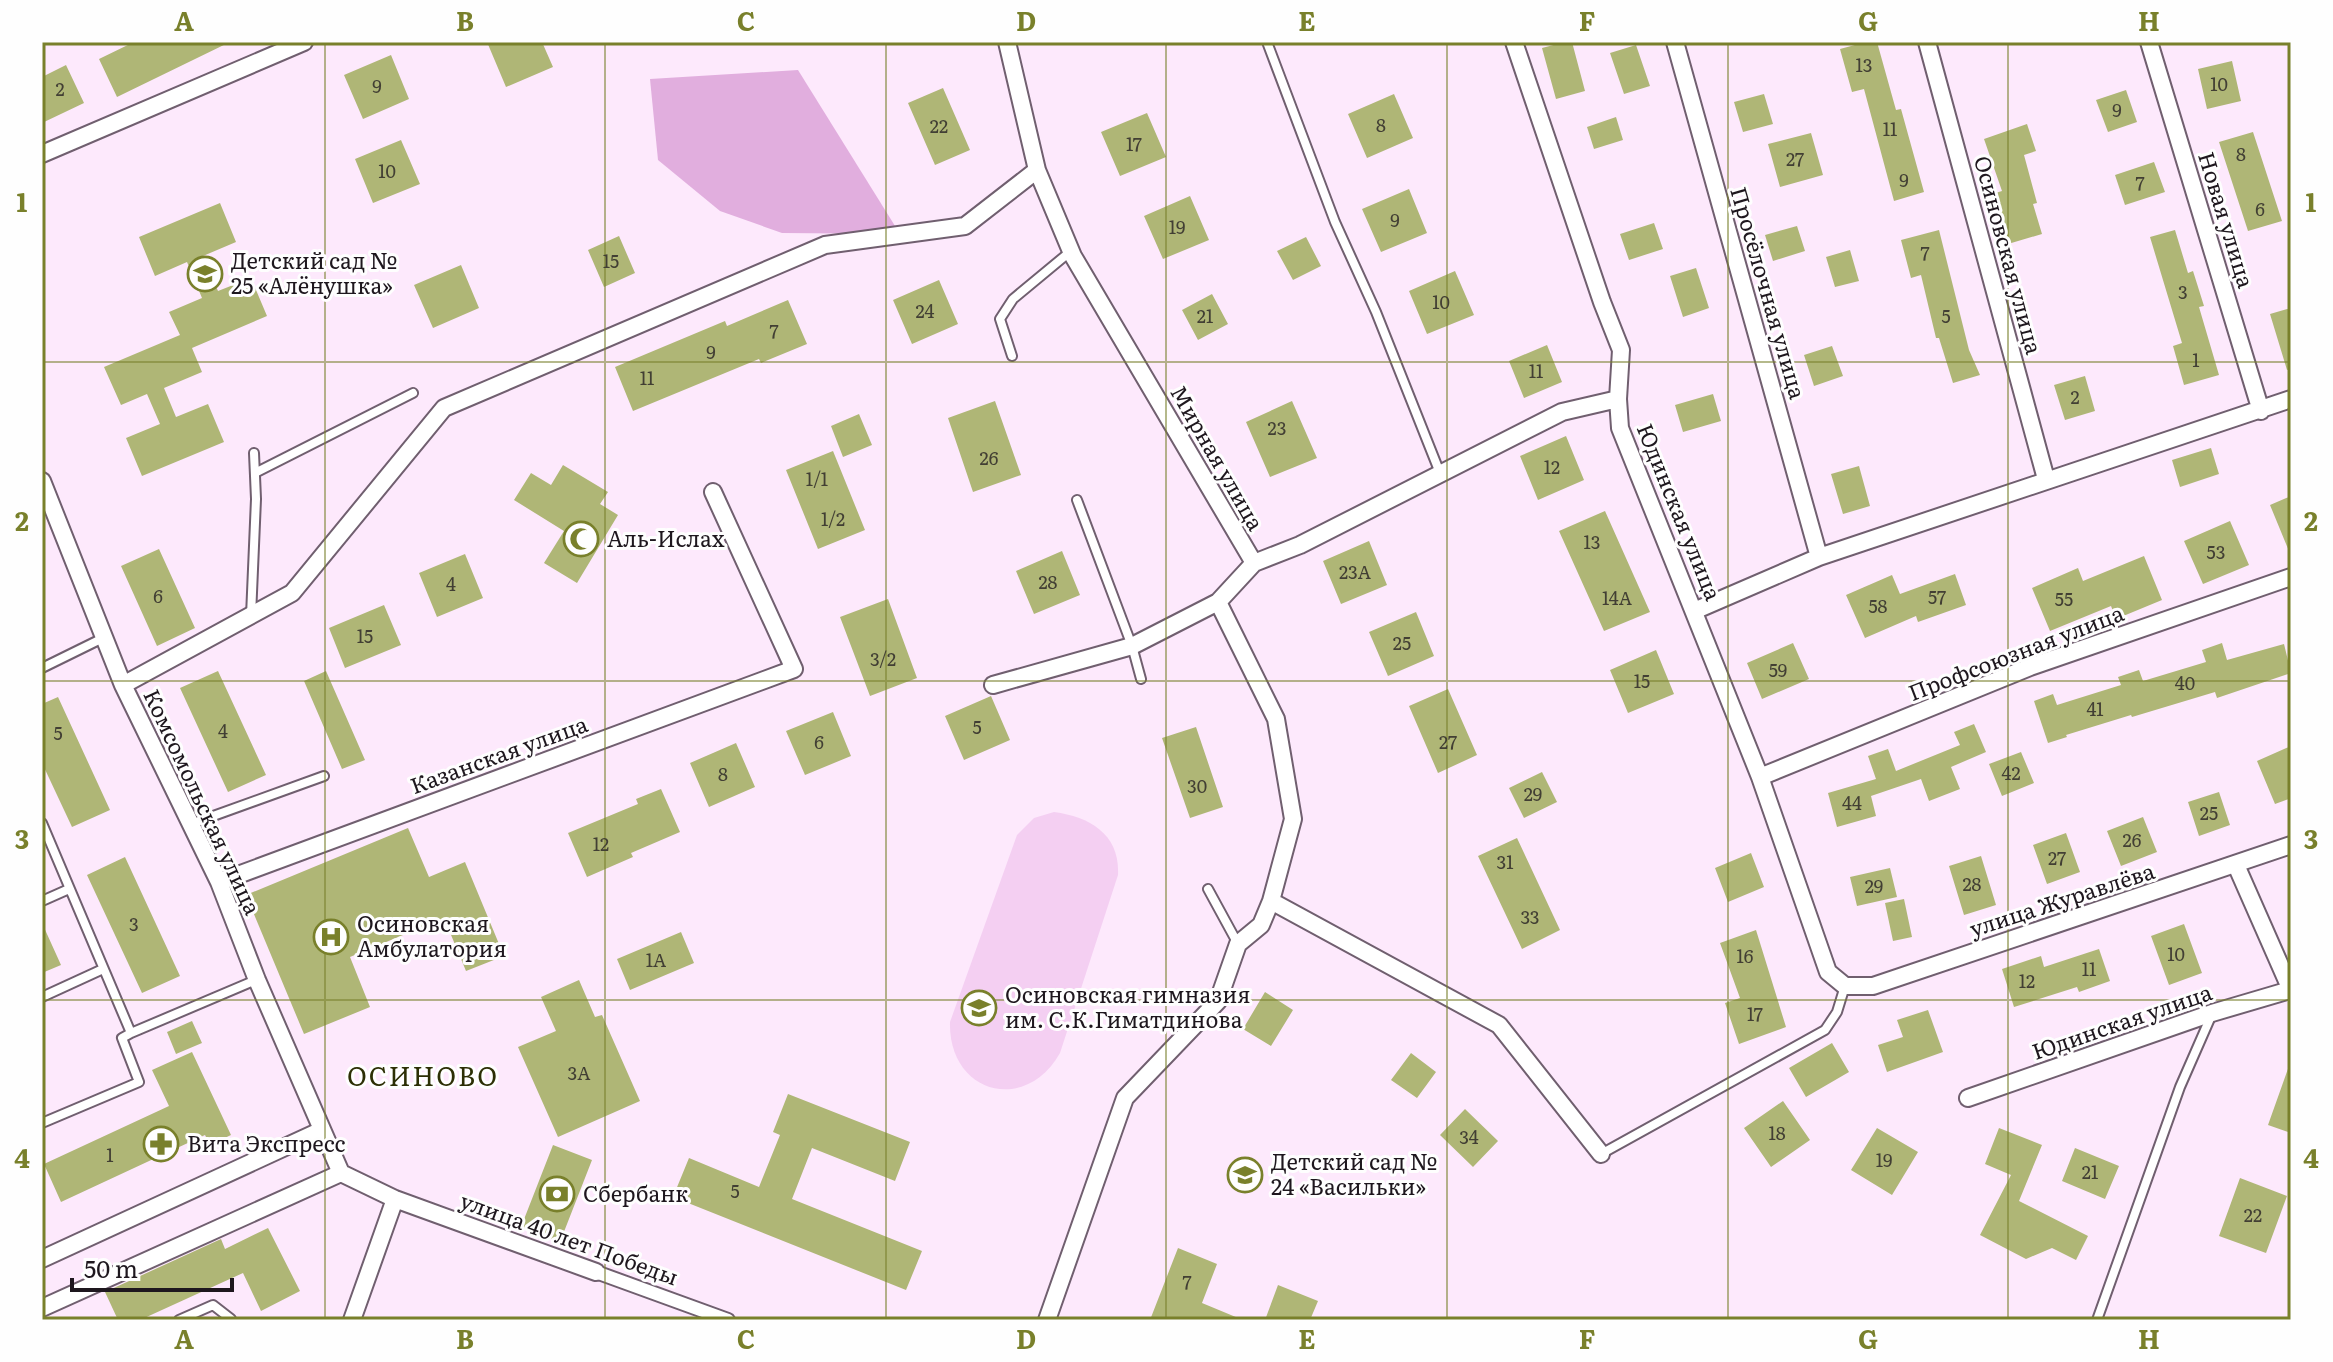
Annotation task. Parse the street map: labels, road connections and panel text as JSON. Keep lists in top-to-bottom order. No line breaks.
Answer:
{"streets":{"street":["Новая улица","Осиновская улица","Просёлочная улица","Мирная улица","Юдинская улица","Профсоюзная улица","Казанская улица","Комсомольская улица","улица Журавлёва","улица 40 лет Победы"]},"crossings":[["Юдинская улица","Профсоюзная улица"],["Юдинская улица","улица Журавлёва"],["Казанская улица","Комсомольская улица"]],"districts":["ОСИНОВО"],"places":{"school or university":["Детский сад № 25 «Алёнушка»","Осиновская гимназия им. С.К.Гиматдинова","Детский сад № 24 «Васильки»"],"mosque":["Аль-Ислах"],"hospital":["Осиновская Амбулатория"],"pharmacy":["Вита Экспресс"],"bank":["Сбербанк"]},"house_numbers":["13","10","9","2","9","8","22","11","17","8","27","10","9","7","6","9","19","7","15","3","10","24","21","5","7","9","1","11","11","2","23","26","12","1/1","1/2","13","53","23А","28","4","6","57","14А","55","58","15","25","3/2","59","15","40","41","5","4","5","6","27","42","8","30","29","44","25","26","12","27","31","28","29","33","3","10","16","1А","11","12","17","3А","18","34","1","19","21","5","22","7"],"scale_bar":"50 m","grid":{"columns":["A","B","C","D","E","F","G","H"],"rows":["1","2","3","4"]}}
